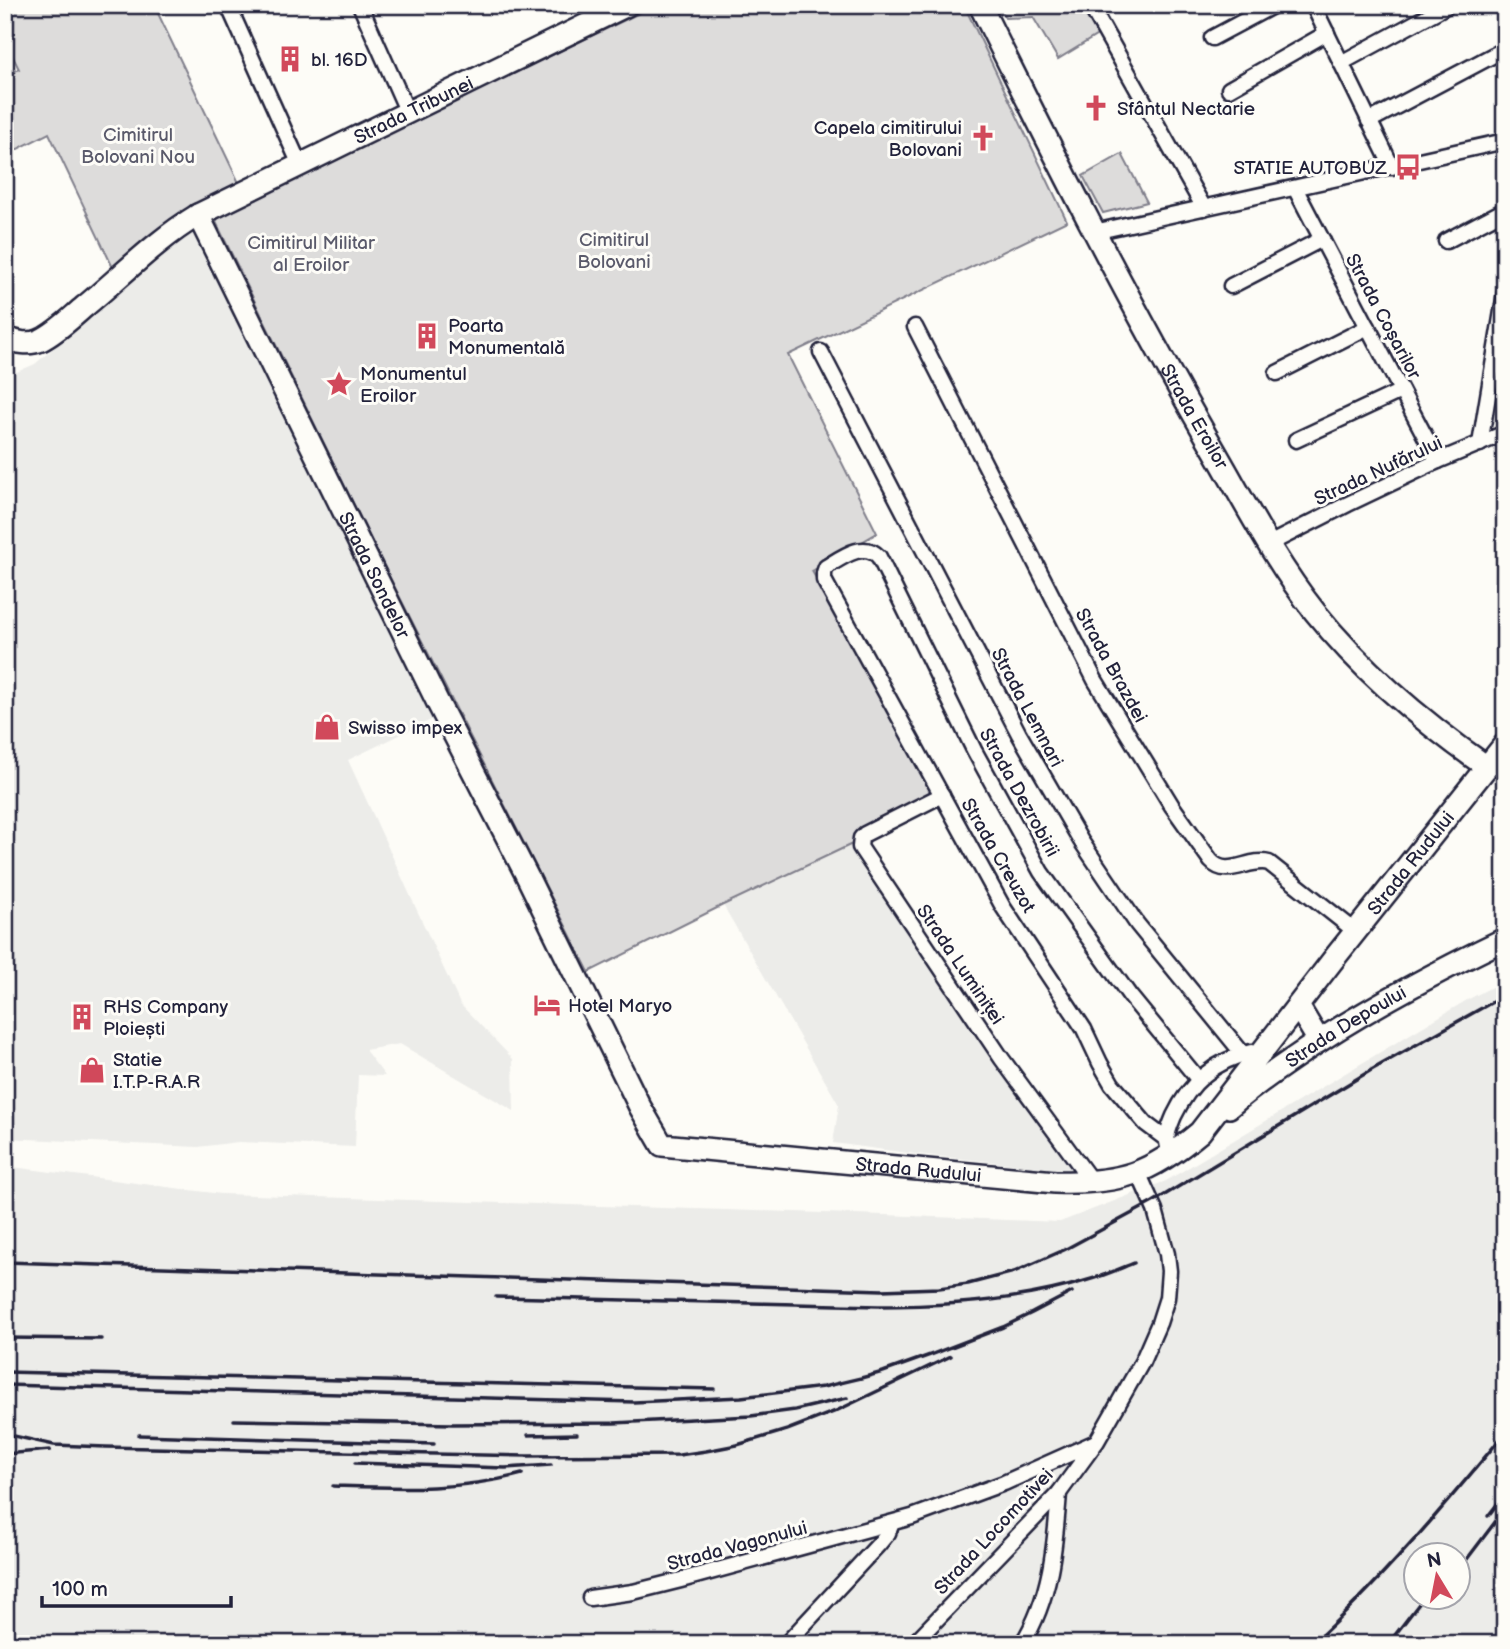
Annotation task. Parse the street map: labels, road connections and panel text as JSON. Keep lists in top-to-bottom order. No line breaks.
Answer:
{"streets":{"street":["Strada Tribunei","Strada Coșarilor","Strada Eroilor","Strada Nufărului","Strada Sondelor","Strada Brazdei","Strada Lemnari","Strada Dezrobirii","Strada Creuzot","Strada Rudului","Strada Luminiței","Strada Depoului","Strada Locomotivei","Strada Vagonului"]},"crossings":[["Strada Tribunei","Strada Sondelor"],["Strada Coșarilor","Strada Nufărului"],["Strada Eroilor","Strada Nufărului"],["Strada Eroilor","Strada Rudului"],["Strada Sondelor","Strada Rudului"],["Strada Brazdei","Strada Rudului"],["Strada Lemnari","Strada Rudului"],["Strada Dezrobirii","Strada Creuzot"],["Strada Dezrobirii","Strada Rudului"],["Strada Creuzot","Strada Rudului"],["Strada Creuzot","Strada Luminiței"],["Strada Rudului","Strada Luminiței"],["Strada Rudului","Strada Depoului"],["Strada Rudului","Strada Locomotivei"],["Strada Locomotivei","Strada Vagonului"]],"parks":["Cimitirul Bolovani Nou","Cimitirul Bolovani","Cimitirul Militar al Eroilor"],"places":{"building":["bl. 16D","Poarta Monumentală","RHS Company Ploiești"],"church":["Sfântul Nectarie","Capela cimitirului Bolovani"],"bus stop":["STATIE AUTOBUZ"],"place":["Monumentul Eroilor"],"shop":["Swisso impex","Statie I.T.P-R.A.R"],"hotel":["Hotel Maryo"]},"scale_bar":"100 m","north":"top"}
